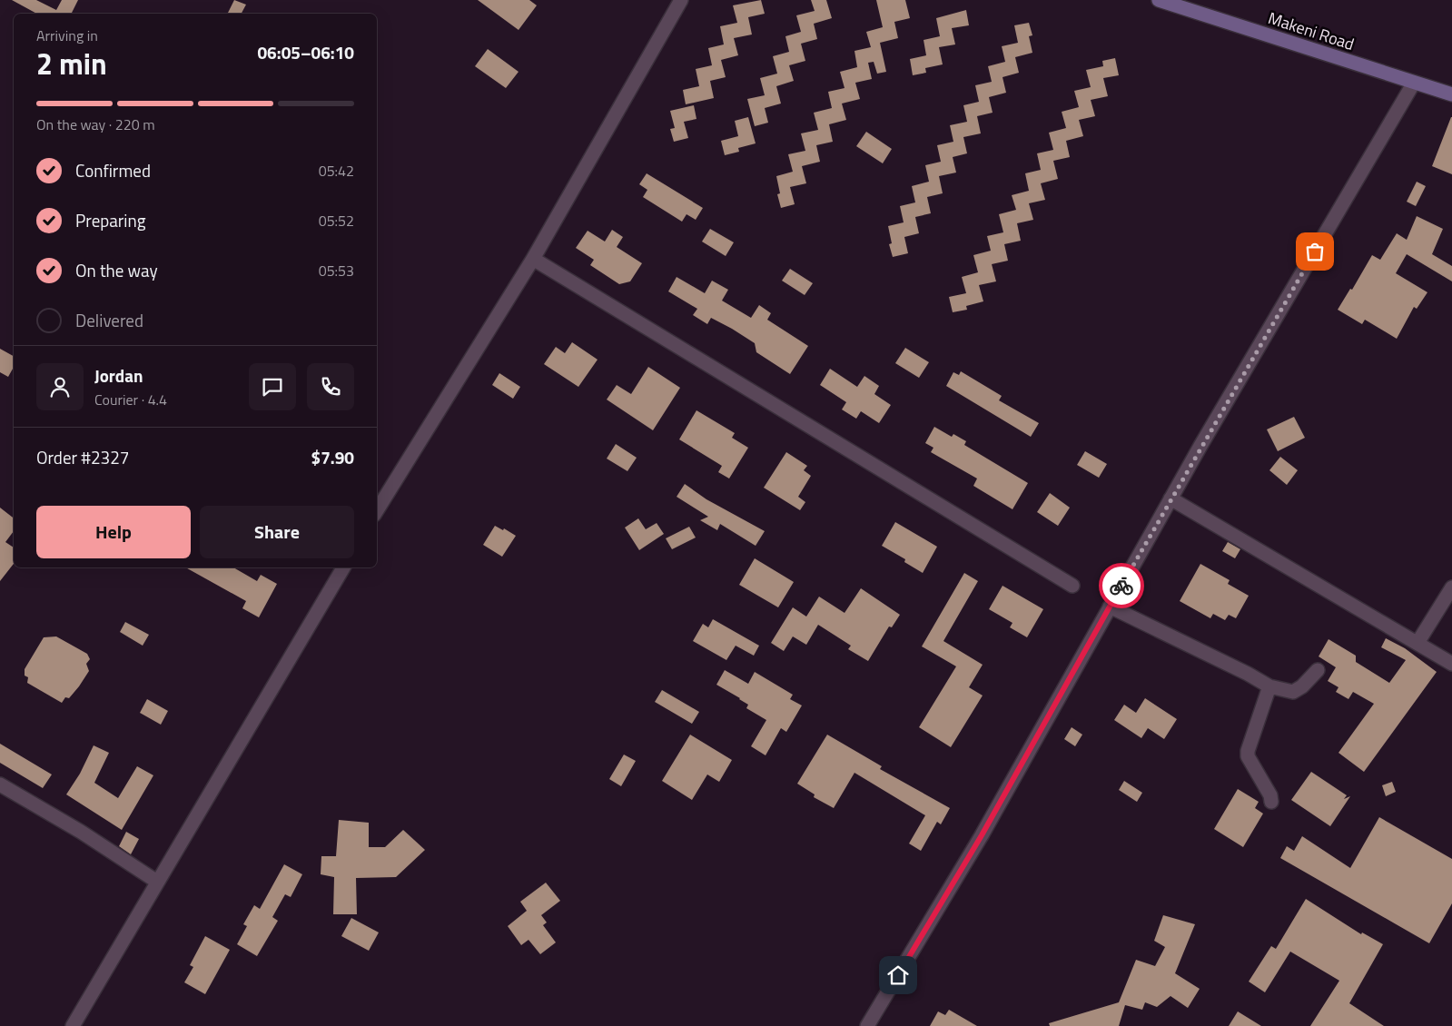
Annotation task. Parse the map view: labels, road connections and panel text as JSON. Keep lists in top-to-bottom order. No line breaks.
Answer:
{"streets":{"main road":["Makeni Road"]},"page":{"heading":["2 min","Arriving in","06:05–06:10"],"panel":["Jordan","Courier · 4.4","Order #2327","$7.90"],"bar":"On the way · 220 m","list":[["Confirmed","05:42"],["Preparing","05:52"],["On the way","05:53"],"Delivered"],"buttons":["Help","Share"]}}
